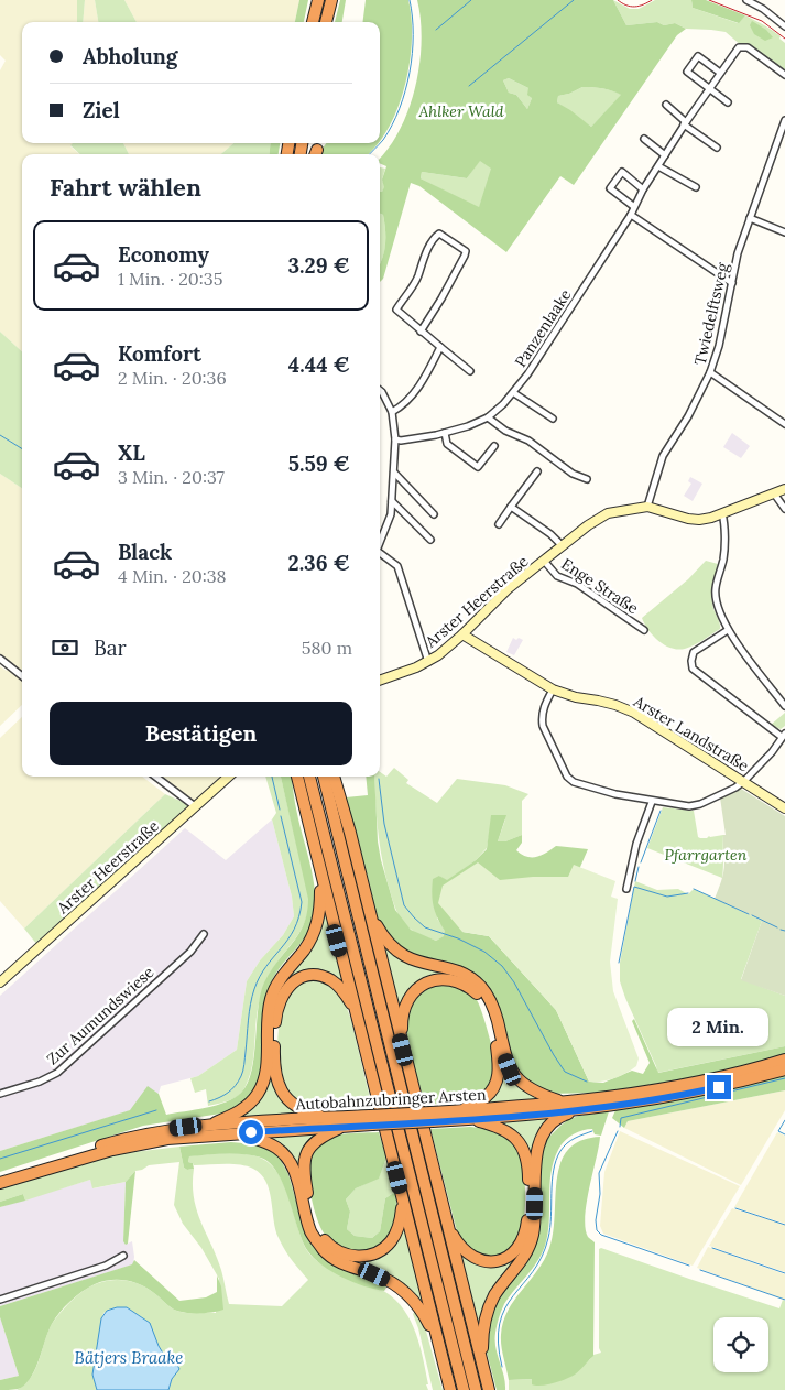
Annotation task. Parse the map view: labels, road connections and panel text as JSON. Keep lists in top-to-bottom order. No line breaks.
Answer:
{"streets":{"highway":["Autobahnzubringer Arsten"],"street":["Twiedelftsweg","Panzenlaake","Enge Straße","Arster Heerstraße","Arster Landstraße","Zur Aumundswiese"]},"crossings":[["Twiedelftsweg","Arster Heerstraße"],["Enge Straße","Arster Heerstraße"],["Arster Heerstraße","Arster Landstraße"]],"water":["Bätjers Braake"],"parks":["Ahlker Wald","Pfarrgarten"],"page":{"banner":["Abholung","Ziel"],"heading":"Fahrt wählen","list":[{"name":"Economy","note":"1 Min. · 20:35","value":"3.29 €"},{"name":"Komfort","note":"2 Min. · 20:36","value":"4.44 €"},{"name":"XL","note":"3 Min. · 20:37","value":"5.59 €"},{"name":"Black","note":"4 Min. · 20:38","value":"2.36 €"}],"pay":["Bar","580 m"],"buttons":"Bestätigen","bubble":"2 Min."}}
